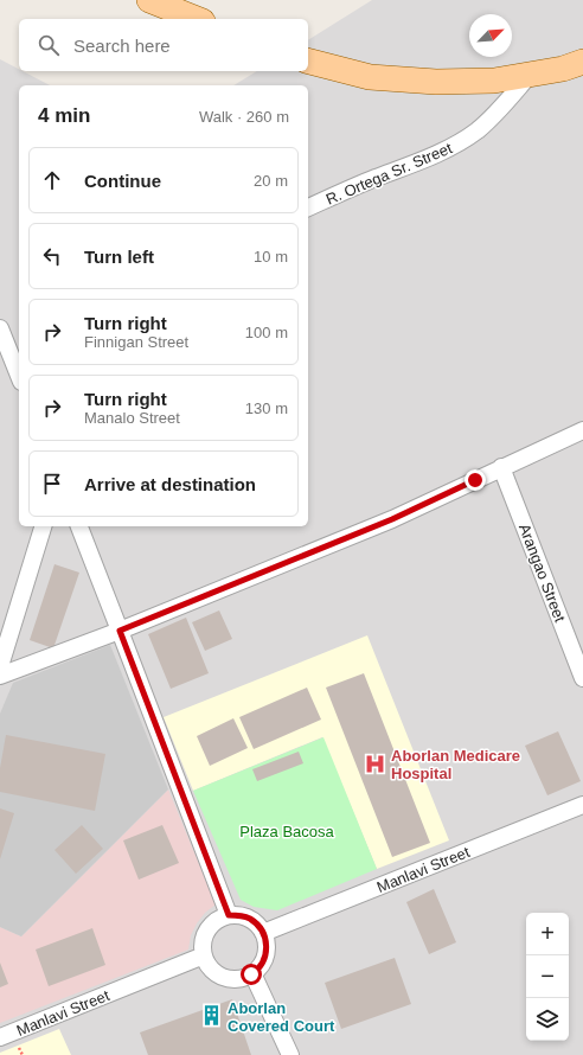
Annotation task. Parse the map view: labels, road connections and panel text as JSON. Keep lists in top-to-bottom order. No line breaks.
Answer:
{"streets":{"street":["R. Ortega Sr. Street","Arangao Street","Manlavi Street"]},"parks":["Plaza Bacosa"],"places":{"hospital":["Aborlan Medicare Hospital"],"building":["Aborlan Covered Court"]},"north":"top right","page":{"search":"Search here","heading":["4 min","Walk · 260 m"],"list":[["Continue","20 m"],["Turn left","10 m"],["Turn right","Finnigan Street","100 m"],["Turn right","Manalo Street","130 m"],"Arrive at destination"],"map_buttons":["+","−"]}}
